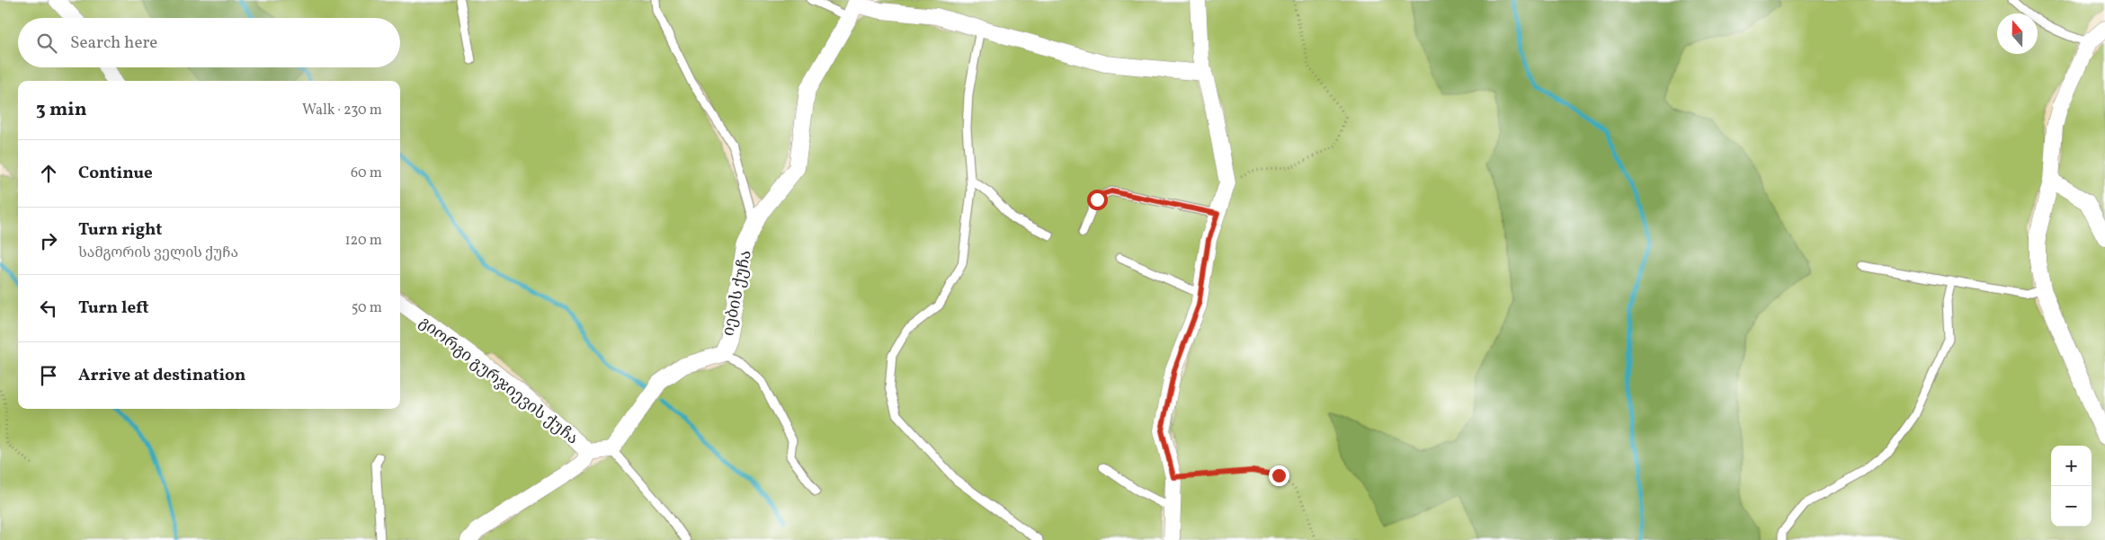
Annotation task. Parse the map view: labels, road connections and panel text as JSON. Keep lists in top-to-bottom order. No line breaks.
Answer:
{"streets":{"street":["იების ქუჩა","გიორგი გურჯიევის ქუჩა"]},"north":"top","page":{"search":"Search here","heading":["3 min","Walk · 230 m"],"list":[["Continue","60 m"],["Turn right","სამგორის ველის ქუჩა","120 m"],["Turn left","50 m"],"Arrive at destination"],"map_buttons":["+","−"]}}
